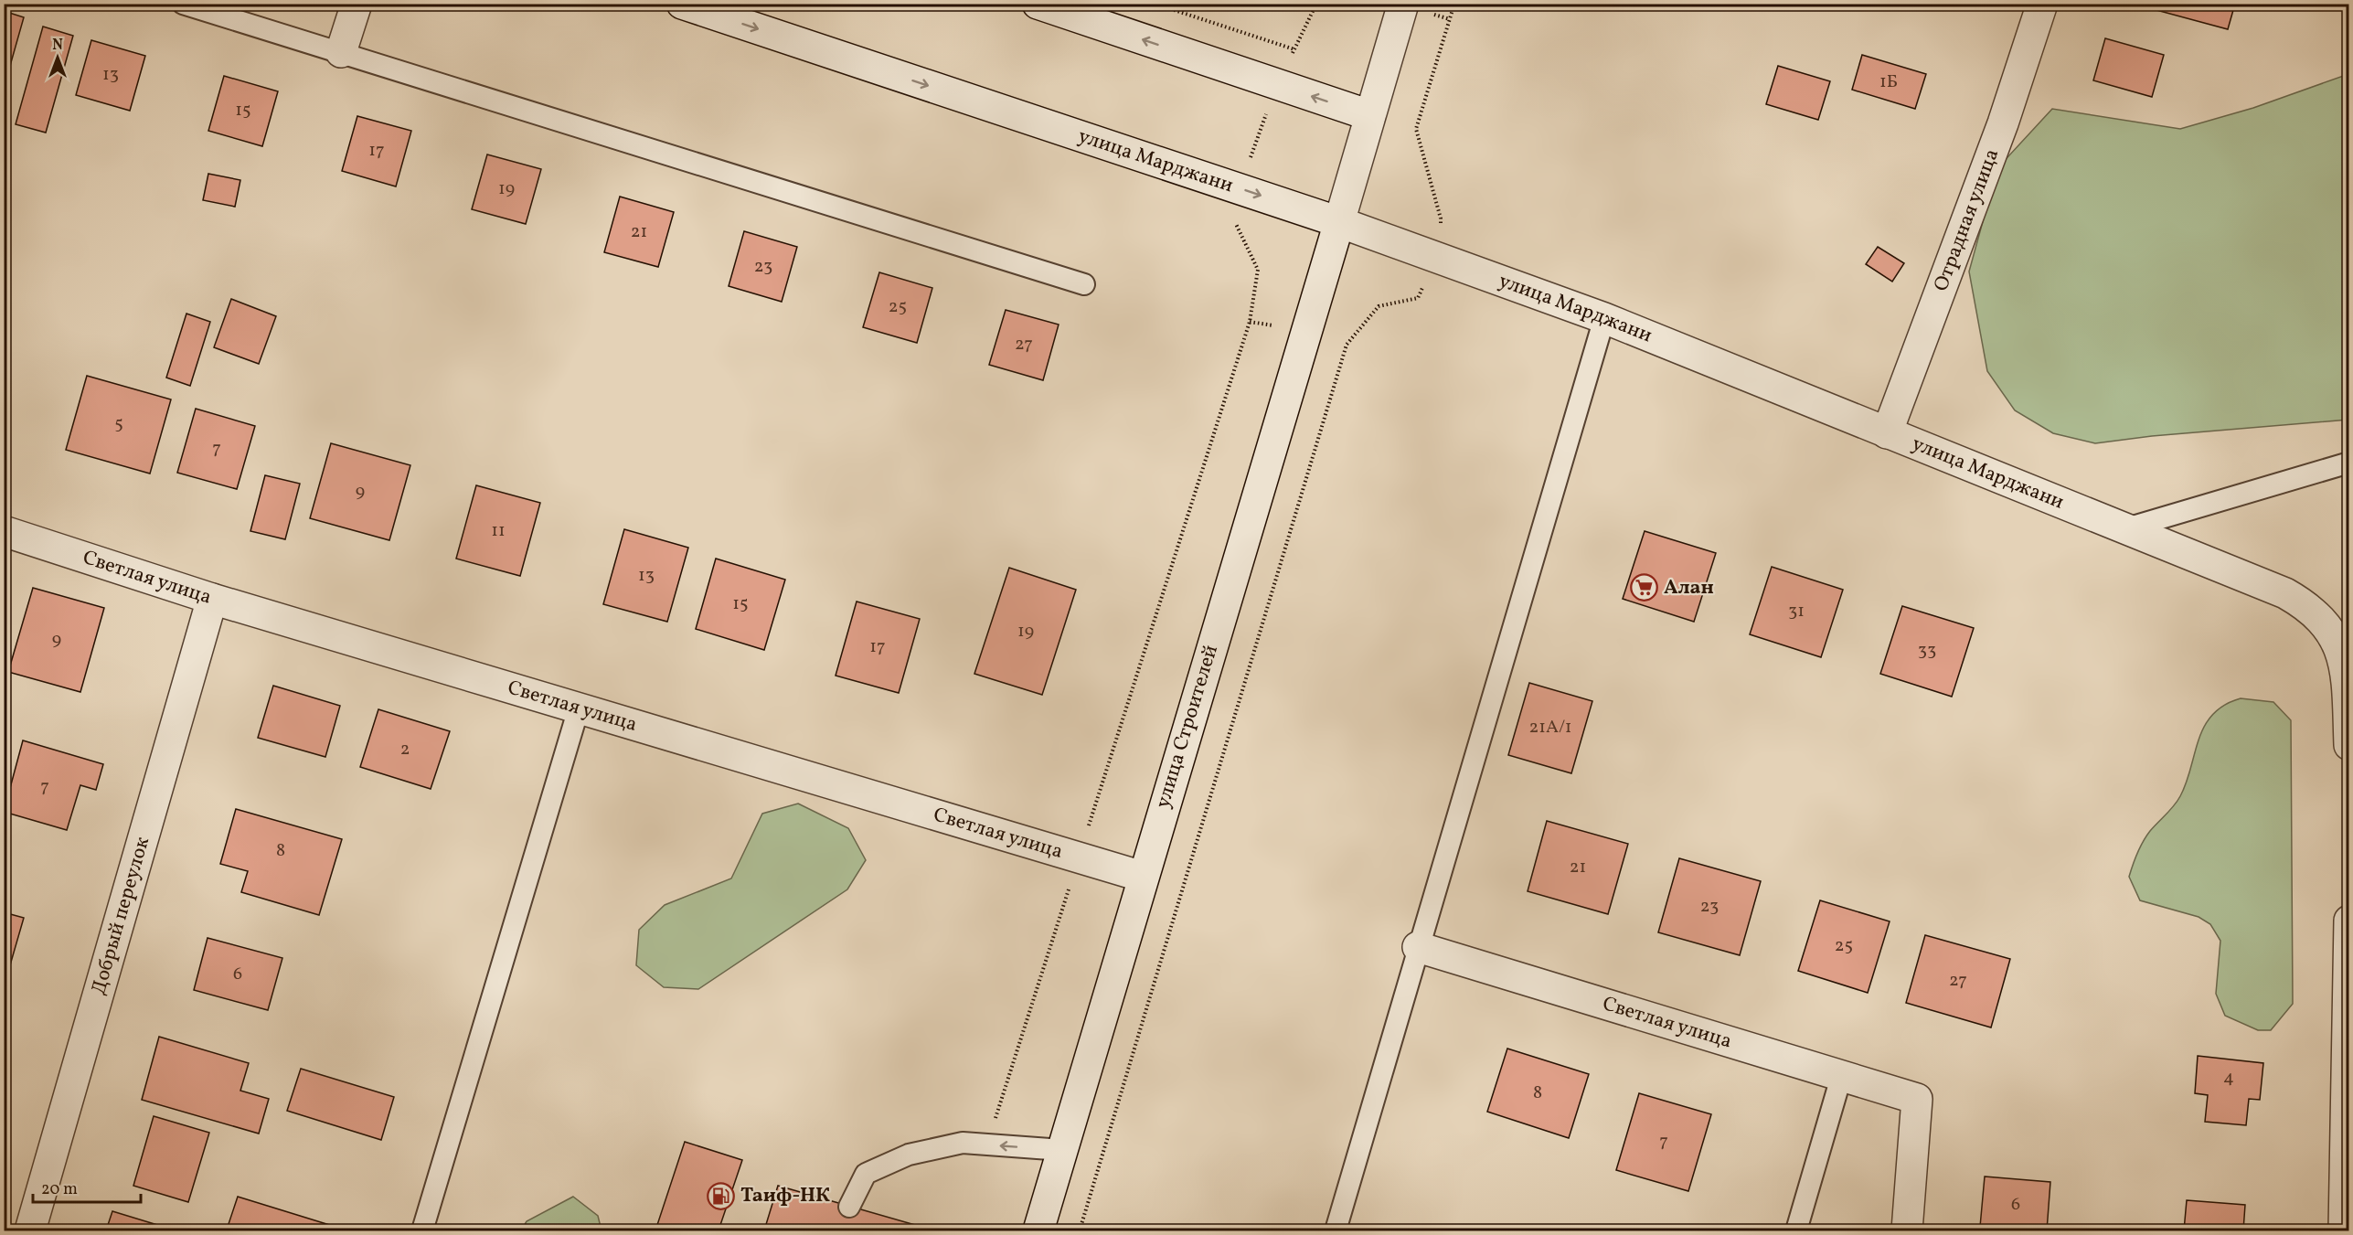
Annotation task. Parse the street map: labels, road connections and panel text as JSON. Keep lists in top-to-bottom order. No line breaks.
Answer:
{"streets":{"street":["улица Марджани","Отрадная улица","Светлая улица","улица Строителей","Добрый переулок"]},"crossings":[["улица Марджани","Отрадная улица"],["улица Марджани","улица Строителей"],["Светлая улица","улица Строителей"],["Светлая улица","Добрый переулок"]],"places":{"supermarket":["Алан"],"fuel station":["Таиф-НК"]},"house_numbers":["13","1Б","15","17","19","21","23","25","27","5","7","9","11","13","15","31","19","9","17","33","21А/1","2","7","8","21","23","25","6","27","4","8","7","6"],"scale_bar":"20 m","north":"top"}
